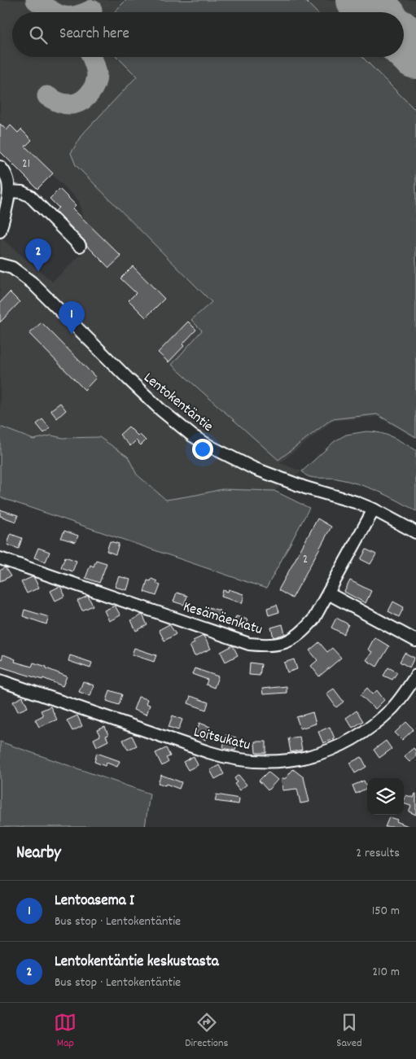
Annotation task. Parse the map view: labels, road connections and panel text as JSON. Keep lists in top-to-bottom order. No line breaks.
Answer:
{"streets":{"street":["Lentokentäntie","Kesämäenkatu","Loitsukatu"]},"crossings":[["Lentokentäntie","Kesämäenkatu"]],"house_numbers":["21","2"],"page":{"search":"Search here","pins":["2","1"],"heading":["Nearby","2 results"],"list":[{"mark":"1","name":"Lentoasema I","note":"Bus stop · Lentokentäntie","value":"150 m"},{"mark":"2","name":"Lentokentäntie keskustasta","note":"Bus stop · Lentokentäntie","value":"210 m"}],"nav":["Map","Directions","Saved"]}}
